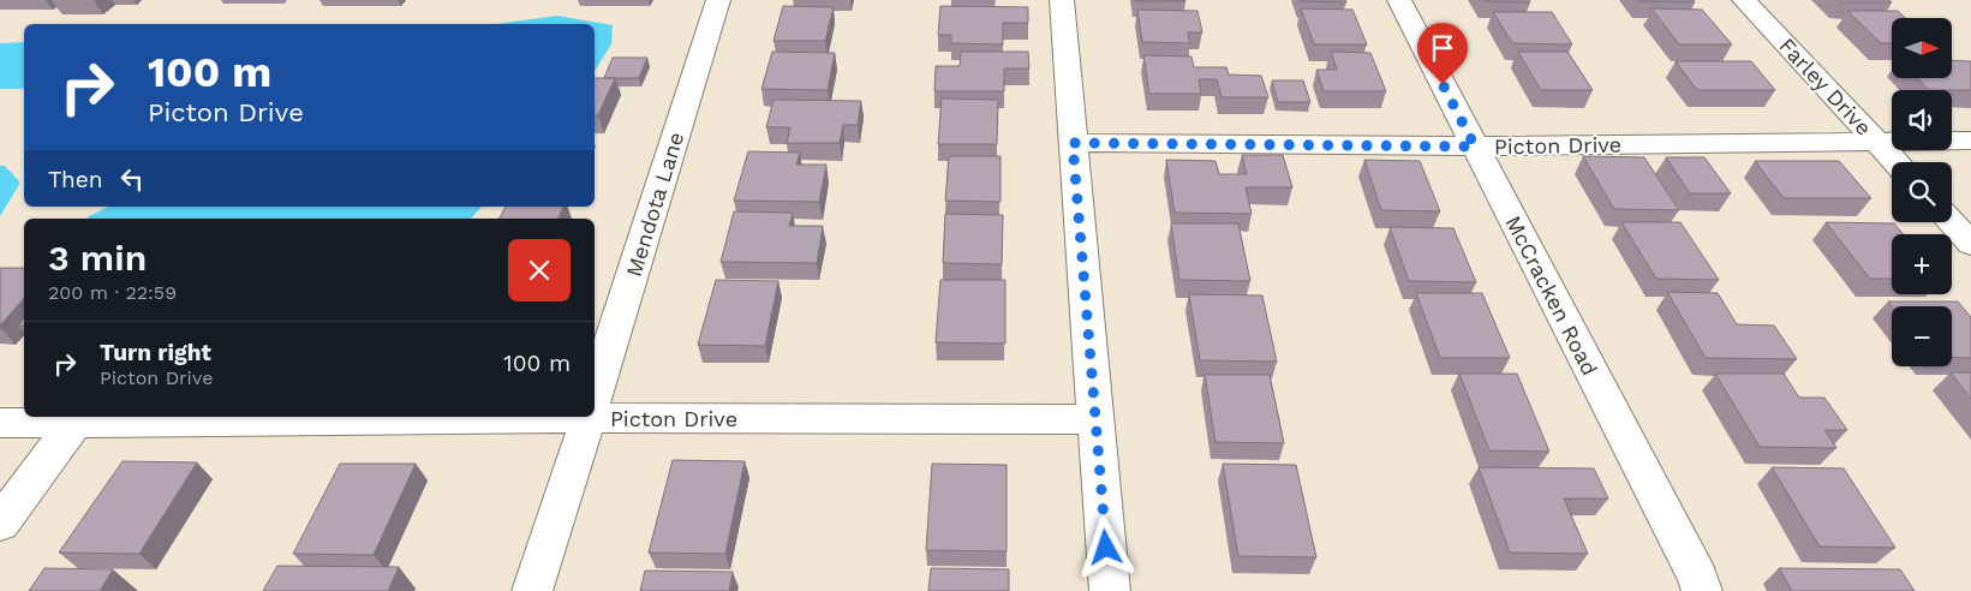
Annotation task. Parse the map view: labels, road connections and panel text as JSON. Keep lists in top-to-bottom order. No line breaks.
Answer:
{"streets":{"street":["Farley Drive","Picton Drive","Mendota Lane","McCracken Road"]},"crossings":[["Farley Drive","Picton Drive"],["Picton Drive","McCracken Road"]],"north":"right","page":{"map_buttons":["+","−"],"turn":["100 m","Picton Drive"],"then":"Then","heading":["3 min","200 m · 22:59"],"list":[{"name":"Turn right","note":"Picton Drive","value":"100 m"}]}}
